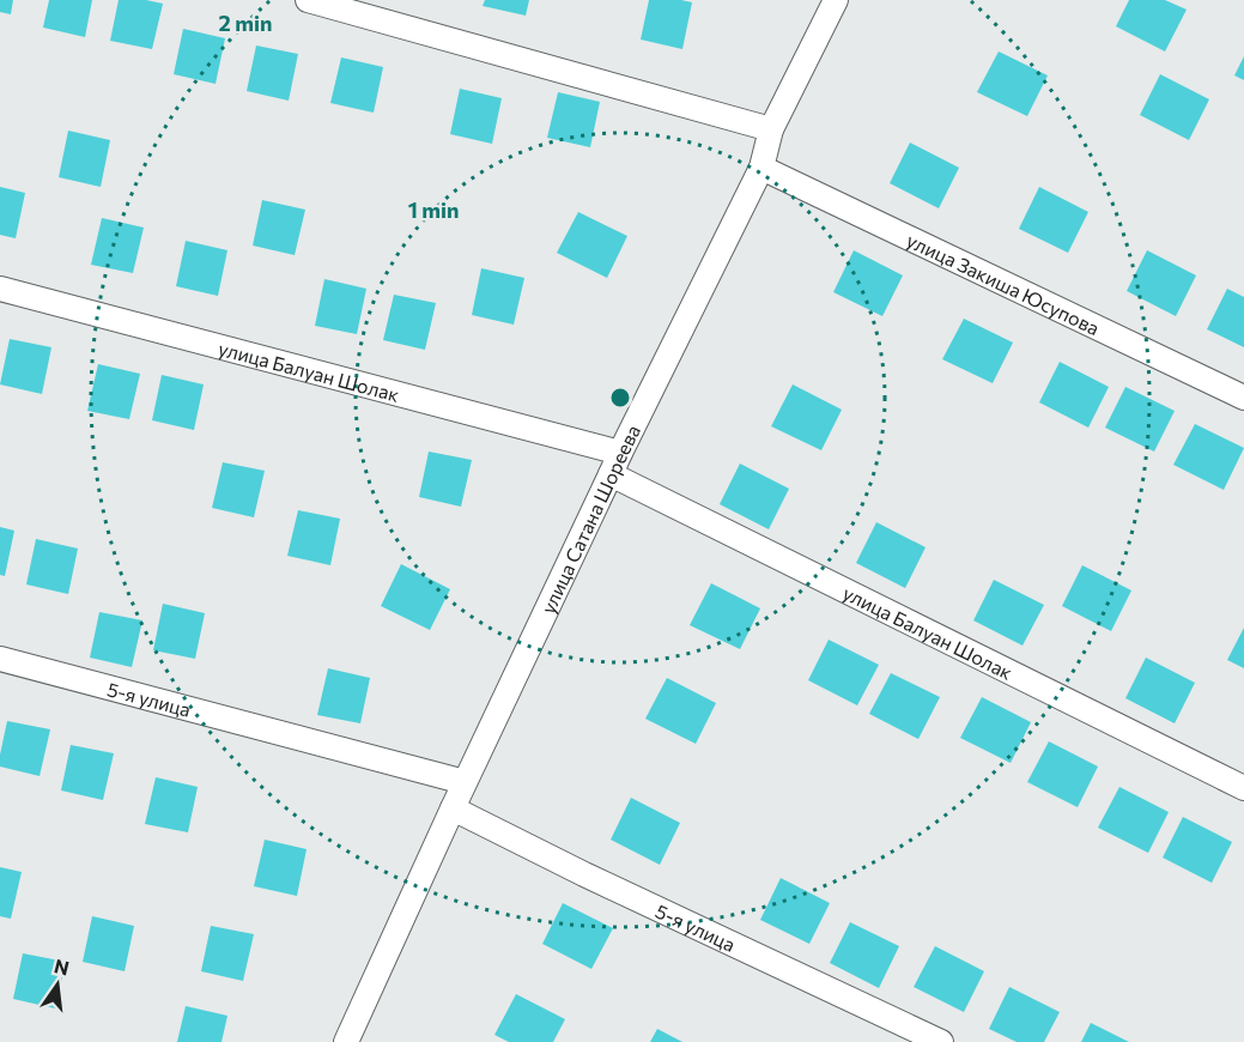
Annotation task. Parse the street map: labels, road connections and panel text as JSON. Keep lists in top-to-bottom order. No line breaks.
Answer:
{"streets":{"street":["улица Закиша Юсупова","улица Балуан Шолак","улица Сатана Шореева","5-я улица"]},"crossings":[["улица Закиша Юсупова","улица Сатана Шореева"],["улица Балуан Шолак","улица Сатана Шореева"],["улица Сатана Шореева","5-я улица"]],"north":"top","rings":["2 min","1 min"]}
